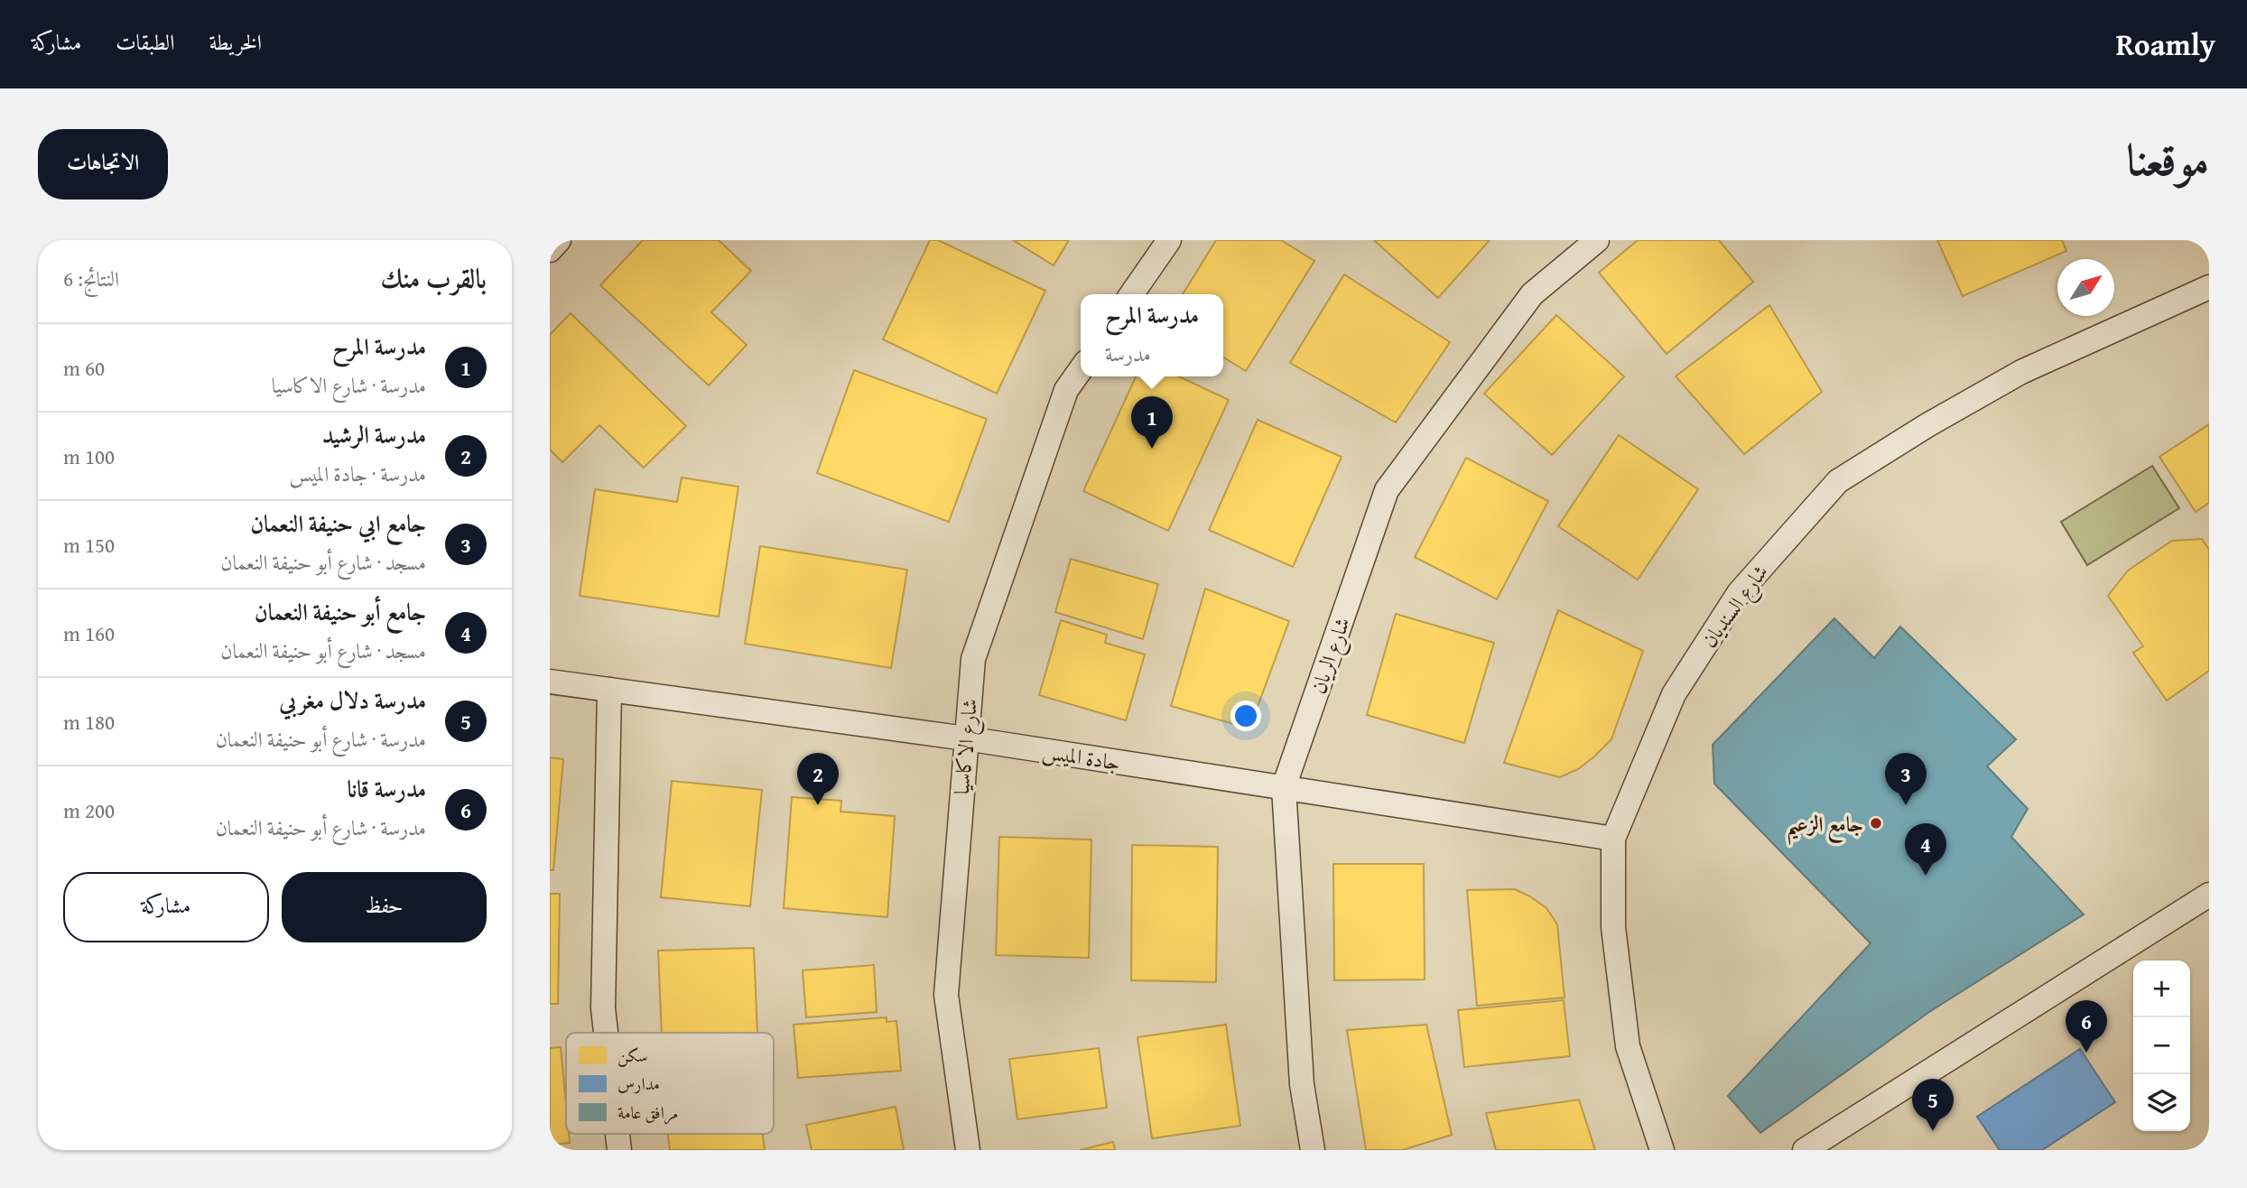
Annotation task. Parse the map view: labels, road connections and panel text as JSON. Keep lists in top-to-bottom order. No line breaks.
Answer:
{"streets":{"street":["شارع السنديان","شارع الريان","شارع الاكاسيا","جادة الميس"]},"crossings":[["شارع السنديان","جادة الميس"],["شارع الريان","جادة الميس"],["شارع الاكاسيا","جادة الميس"]],"places":["جامع الزعيم"],"legend":["سكن","مدارس","مرافق عامة"],"north":"top right","page":{"header":"Roamly","nav":["الخريطة","الطبقات","مشاركة"],"title":"موقعنا","buttons":["الاتجاهات",["حفظ","مشاركة"]],"heading":["بالقرب منك","النتائج: 6"],"popup":["مدرسة المرح","مدرسة"],"list":[{"mark":"1","name":"مدرسة المرح","note":"مدرسة · شارع الاكاسيا","value":"60 m"},{"mark":"2","name":"مدرسة الرشيد","note":"مدرسة · جادة الميس","value":"100 m"},{"mark":"3","name":"جامع ابي حنيفة النعمان","note":"مسجد · شارع أبو حنيفة النعمان","value":"150 m"},{"mark":"4","name":"جامع أبو حنيفة النعمان","note":"مسجد · شارع أبو حنيفة النعمان","value":"160 m"},{"mark":"5","name":"مدرسة دلال مغربي","note":"مدرسة · شارع أبو حنيفة النعمان","value":"180 m"},{"mark":"6","name":"مدرسة قانا","note":"مدرسة · شارع أبو حنيفة النعمان","value":"200 m"}],"pins":["1","2","3","4","6","5"],"map_buttons":["+","−"]}}
